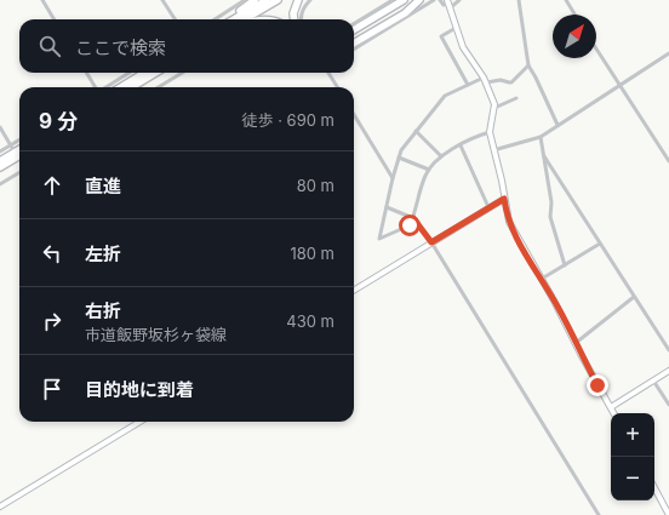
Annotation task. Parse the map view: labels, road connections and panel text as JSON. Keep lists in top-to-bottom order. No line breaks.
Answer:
{"north":"top right","page":{"search":"ここで検索","heading":["9 分","徒歩 · 690 m"],"list":[["直進","80 m"],["左折","180 m"],["右折","市道飯野坂杉ヶ袋線","430 m"],"目的地に到着"],"map_buttons":["+","−"]}}
